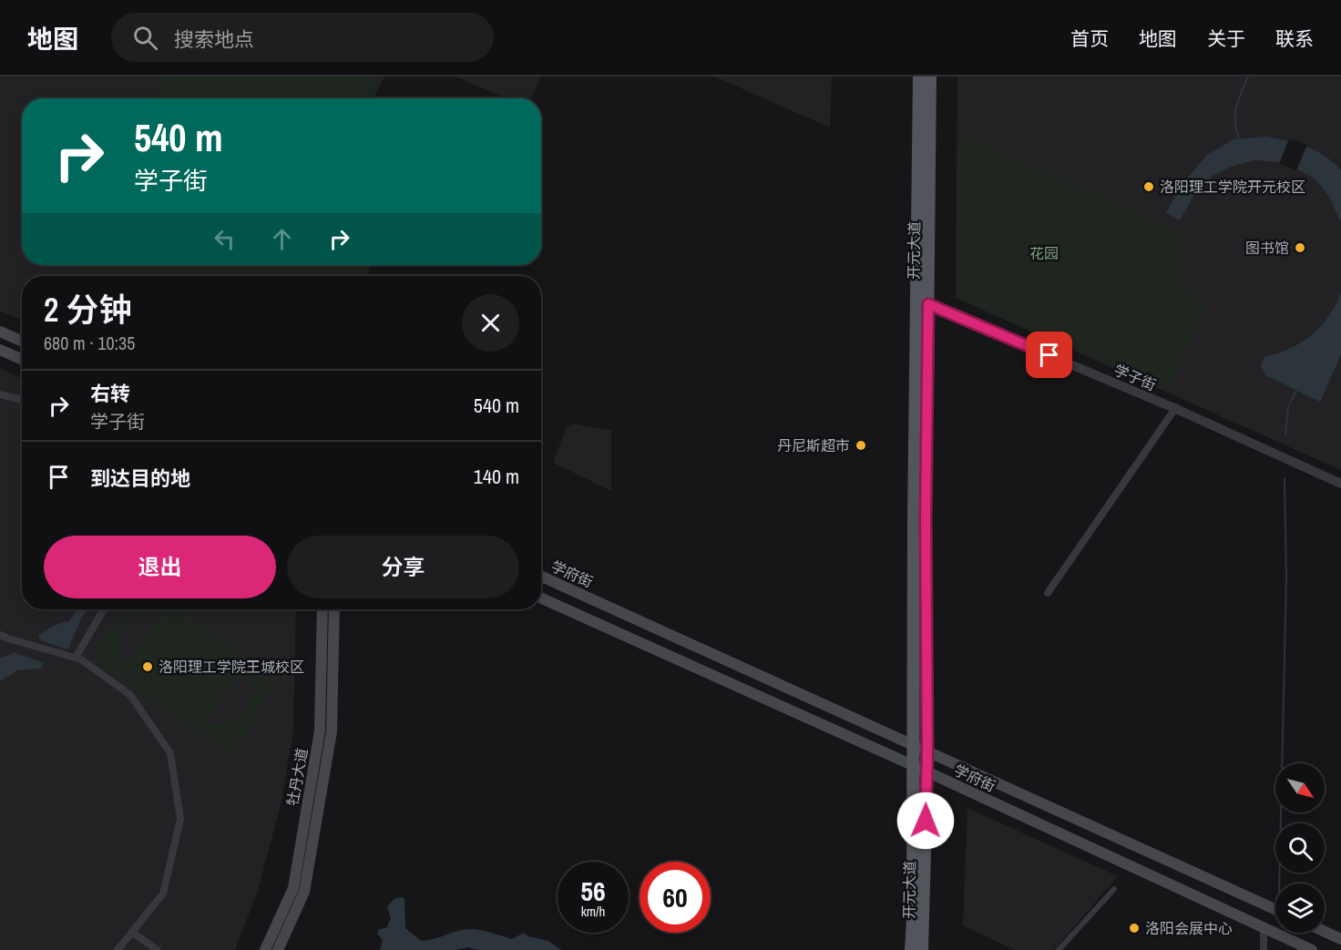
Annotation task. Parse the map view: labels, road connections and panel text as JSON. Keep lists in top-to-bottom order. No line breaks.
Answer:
{"streets":{"main road":["开元大道","学府街","牡丹大道"],"street":["学子街"]},"crossings":[["开元大道","学子街"],["开元大道","学府街"]],"parks":["花园"],"places":["洛阳理工学院开元校区","图书馆","丹尼斯超市","洛阳理工学院王城校区","洛阳会展中心"],"north":"bottom right","page":{"header":"地图","search":"搜索地点","nav":["首页","地图","关于","联系"],"turn":["540 m","学子街"],"heading":["2 分钟","680 m · 10:35"],"list":[{"name":"右转","note":"学子街","value":"540 m"},{"name":"到达目的地","value":"140 m"}],"buttons":["退出","分享"],"speed":"56 km/h","limit":"60"}}
